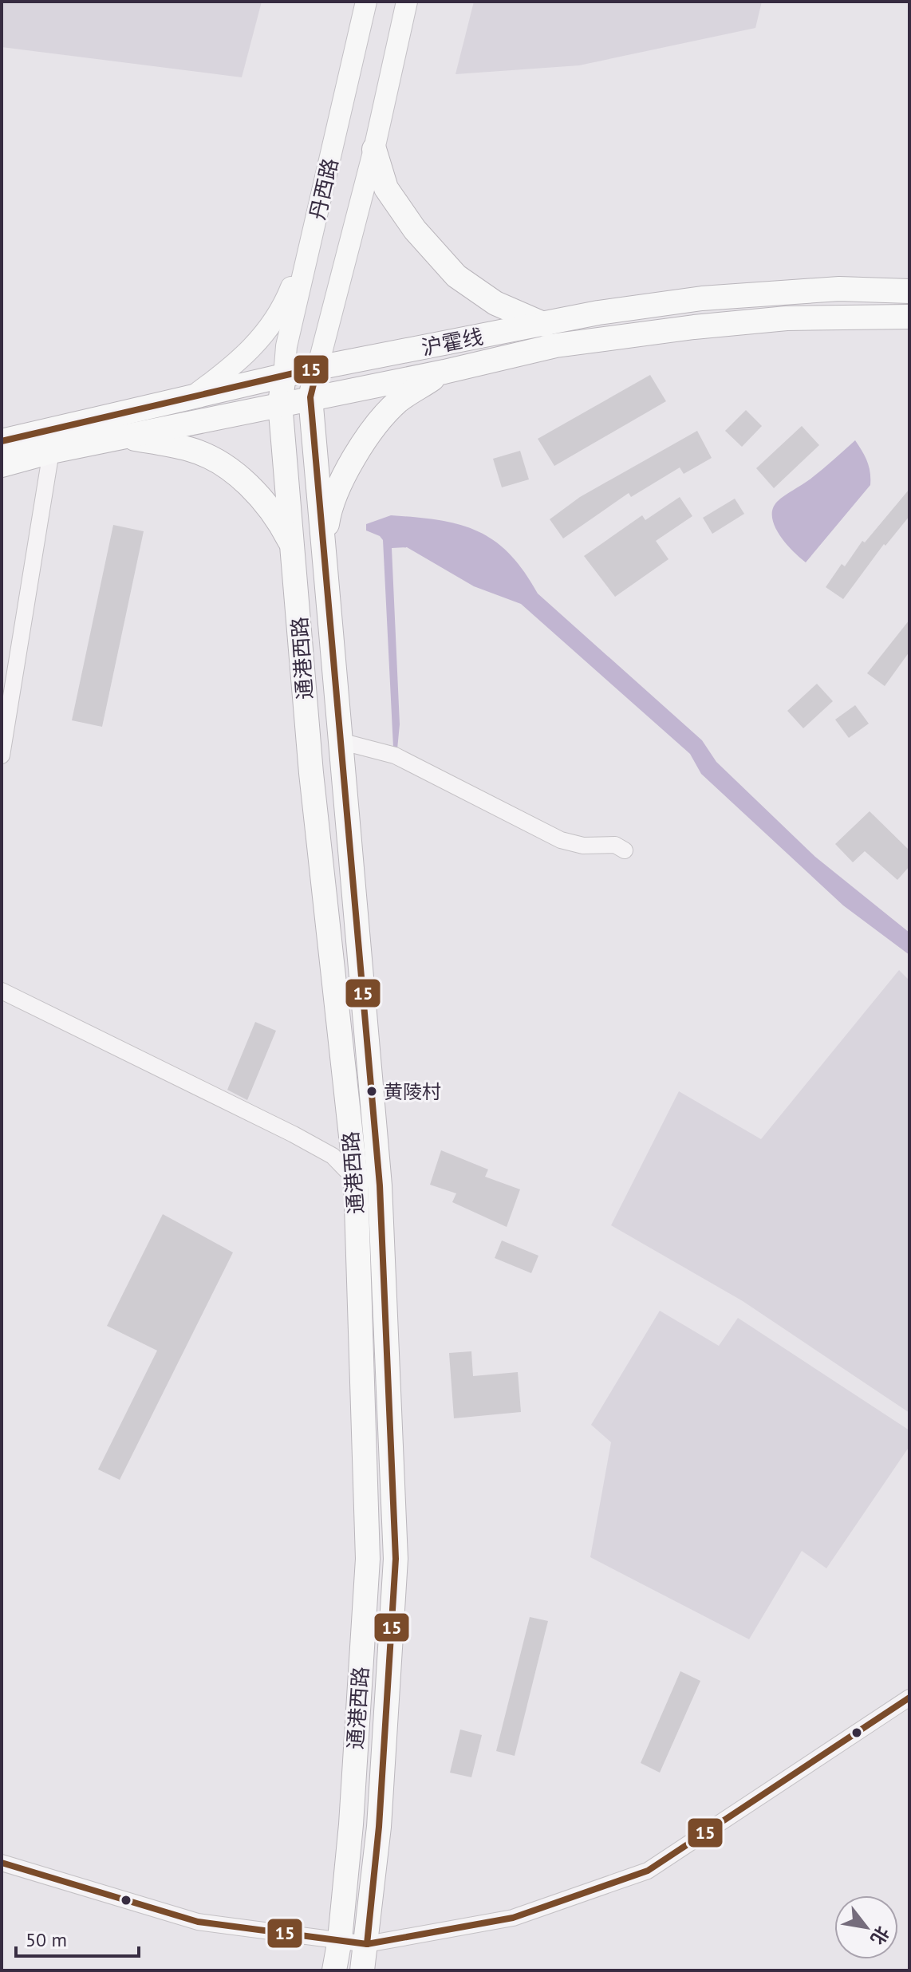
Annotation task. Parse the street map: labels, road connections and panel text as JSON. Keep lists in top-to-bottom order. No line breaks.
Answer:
{"streets":{"highway":["沪霍线","通港西路"],"main road":["丹西路"]},"crossings":[["丹西路","沪霍线"],["丹西路","通港西路"],["沪霍线","通港西路"]],"places":["黄陵村"],"lines":["transit line 15"],"scale_bar":"50 m","north":"bottom right"}
